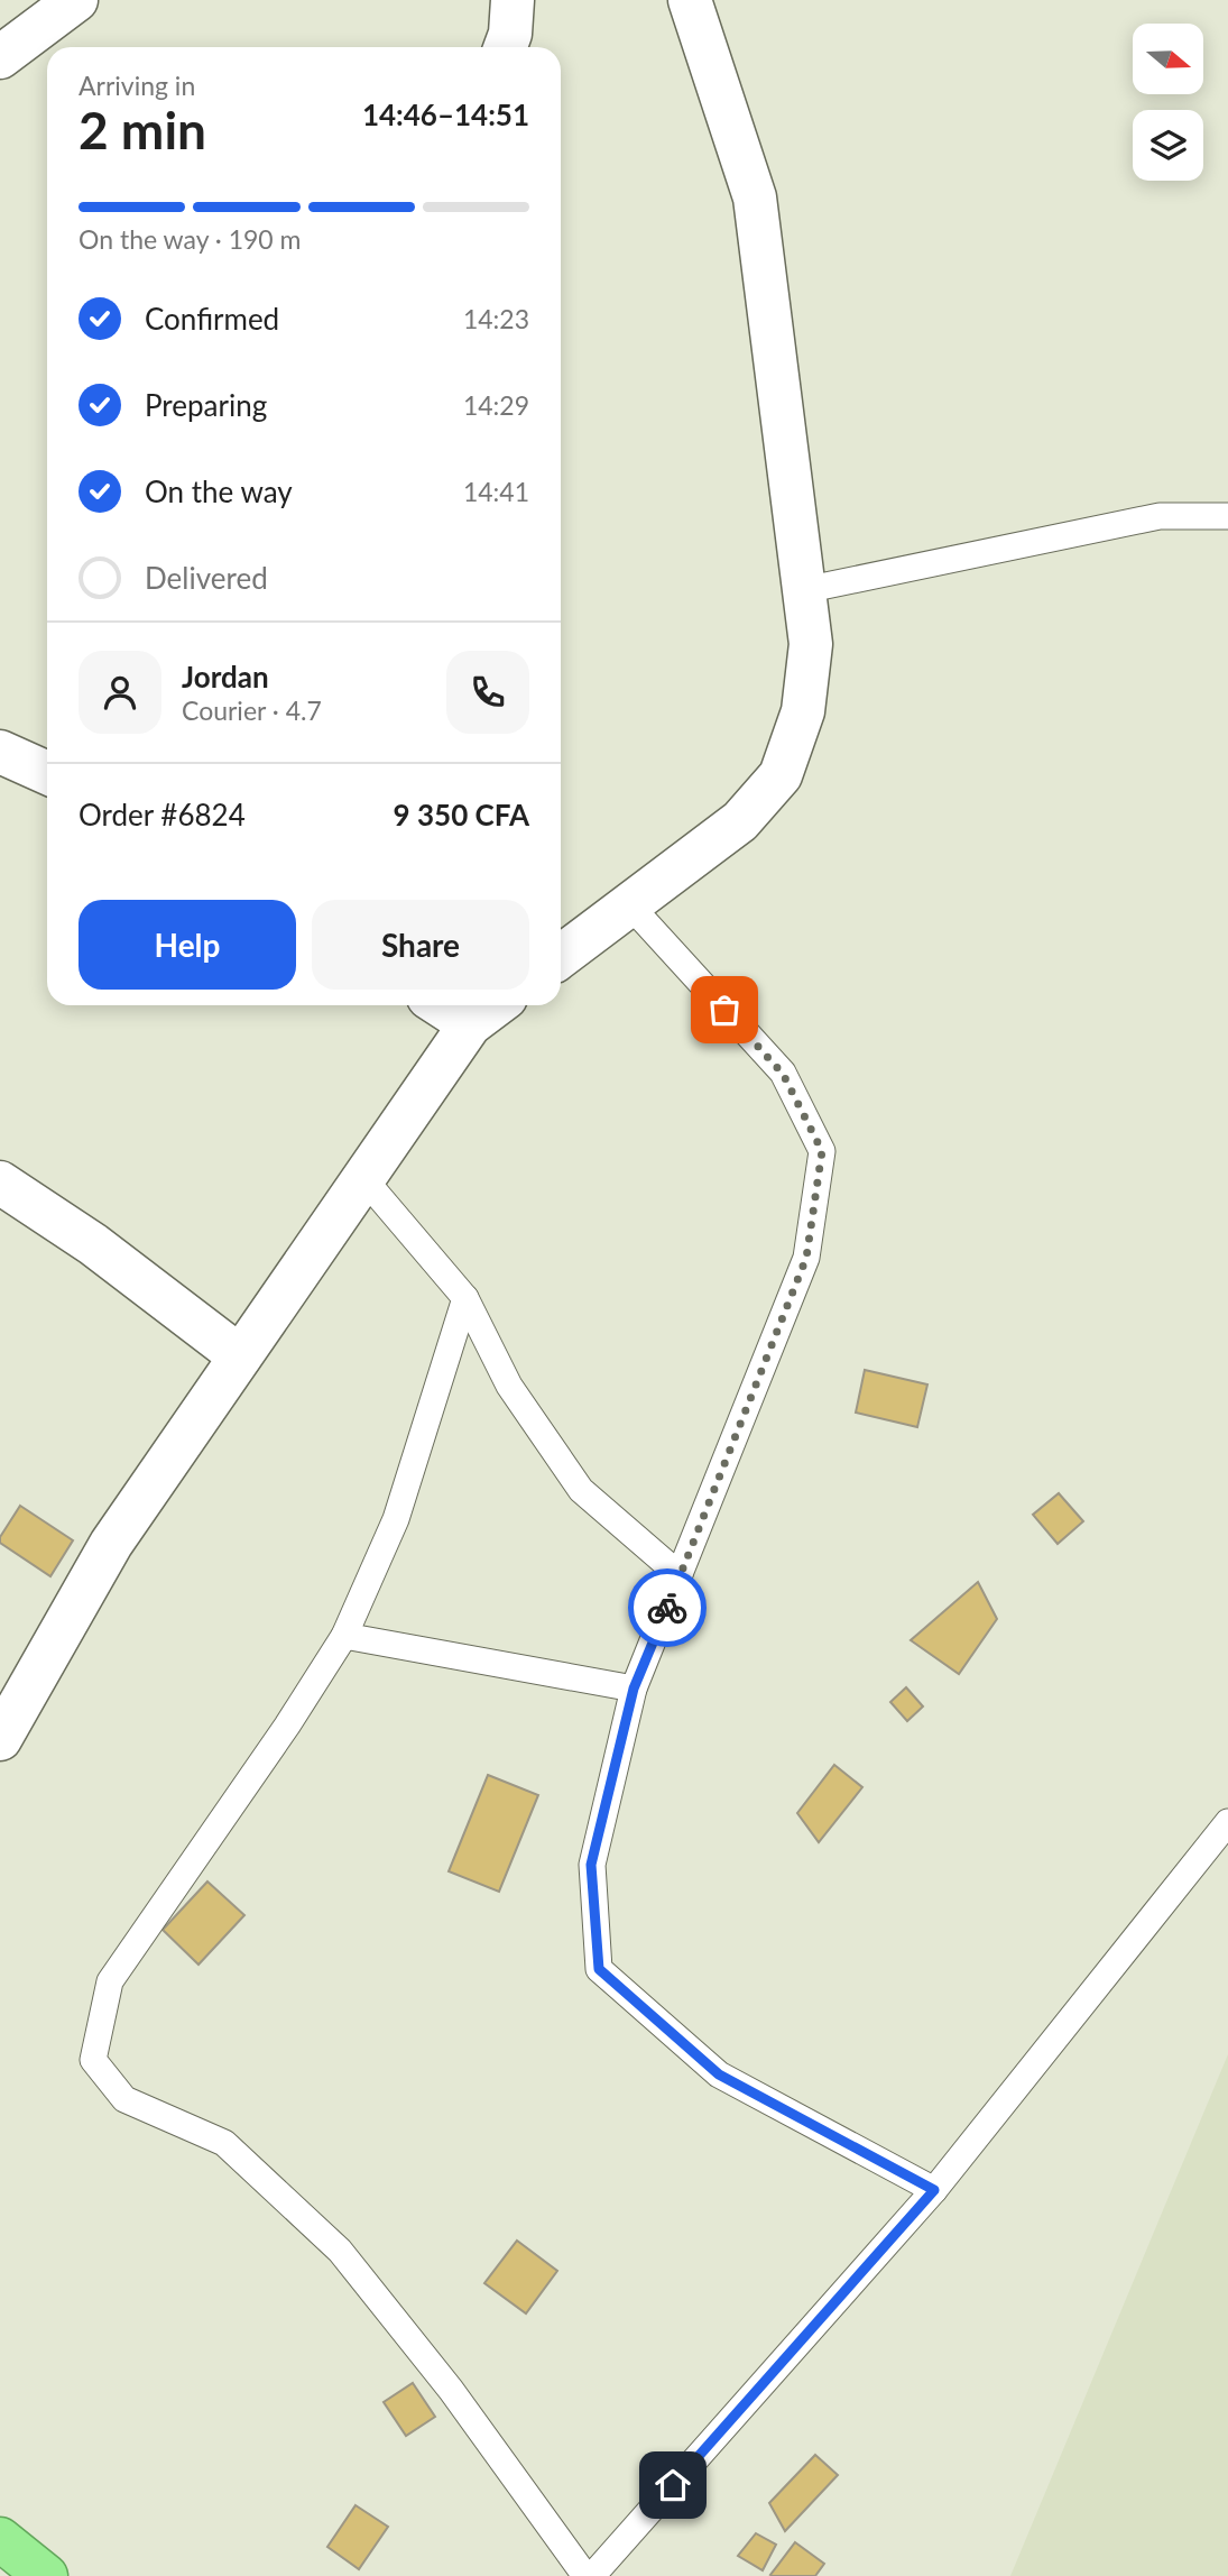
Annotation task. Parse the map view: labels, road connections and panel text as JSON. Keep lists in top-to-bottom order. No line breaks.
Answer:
{"north":"right","page":{"heading":["2 min","Arriving in","14:46–14:51"],"panel":["Jordan","Courier · 4.7","Order #6824","9 350 CFA"],"bar":"On the way · 190 m","list":[["Confirmed","14:23"],["Preparing","14:29"],["On the way","14:41"],"Delivered"],"buttons":["Help","Share"]}}
